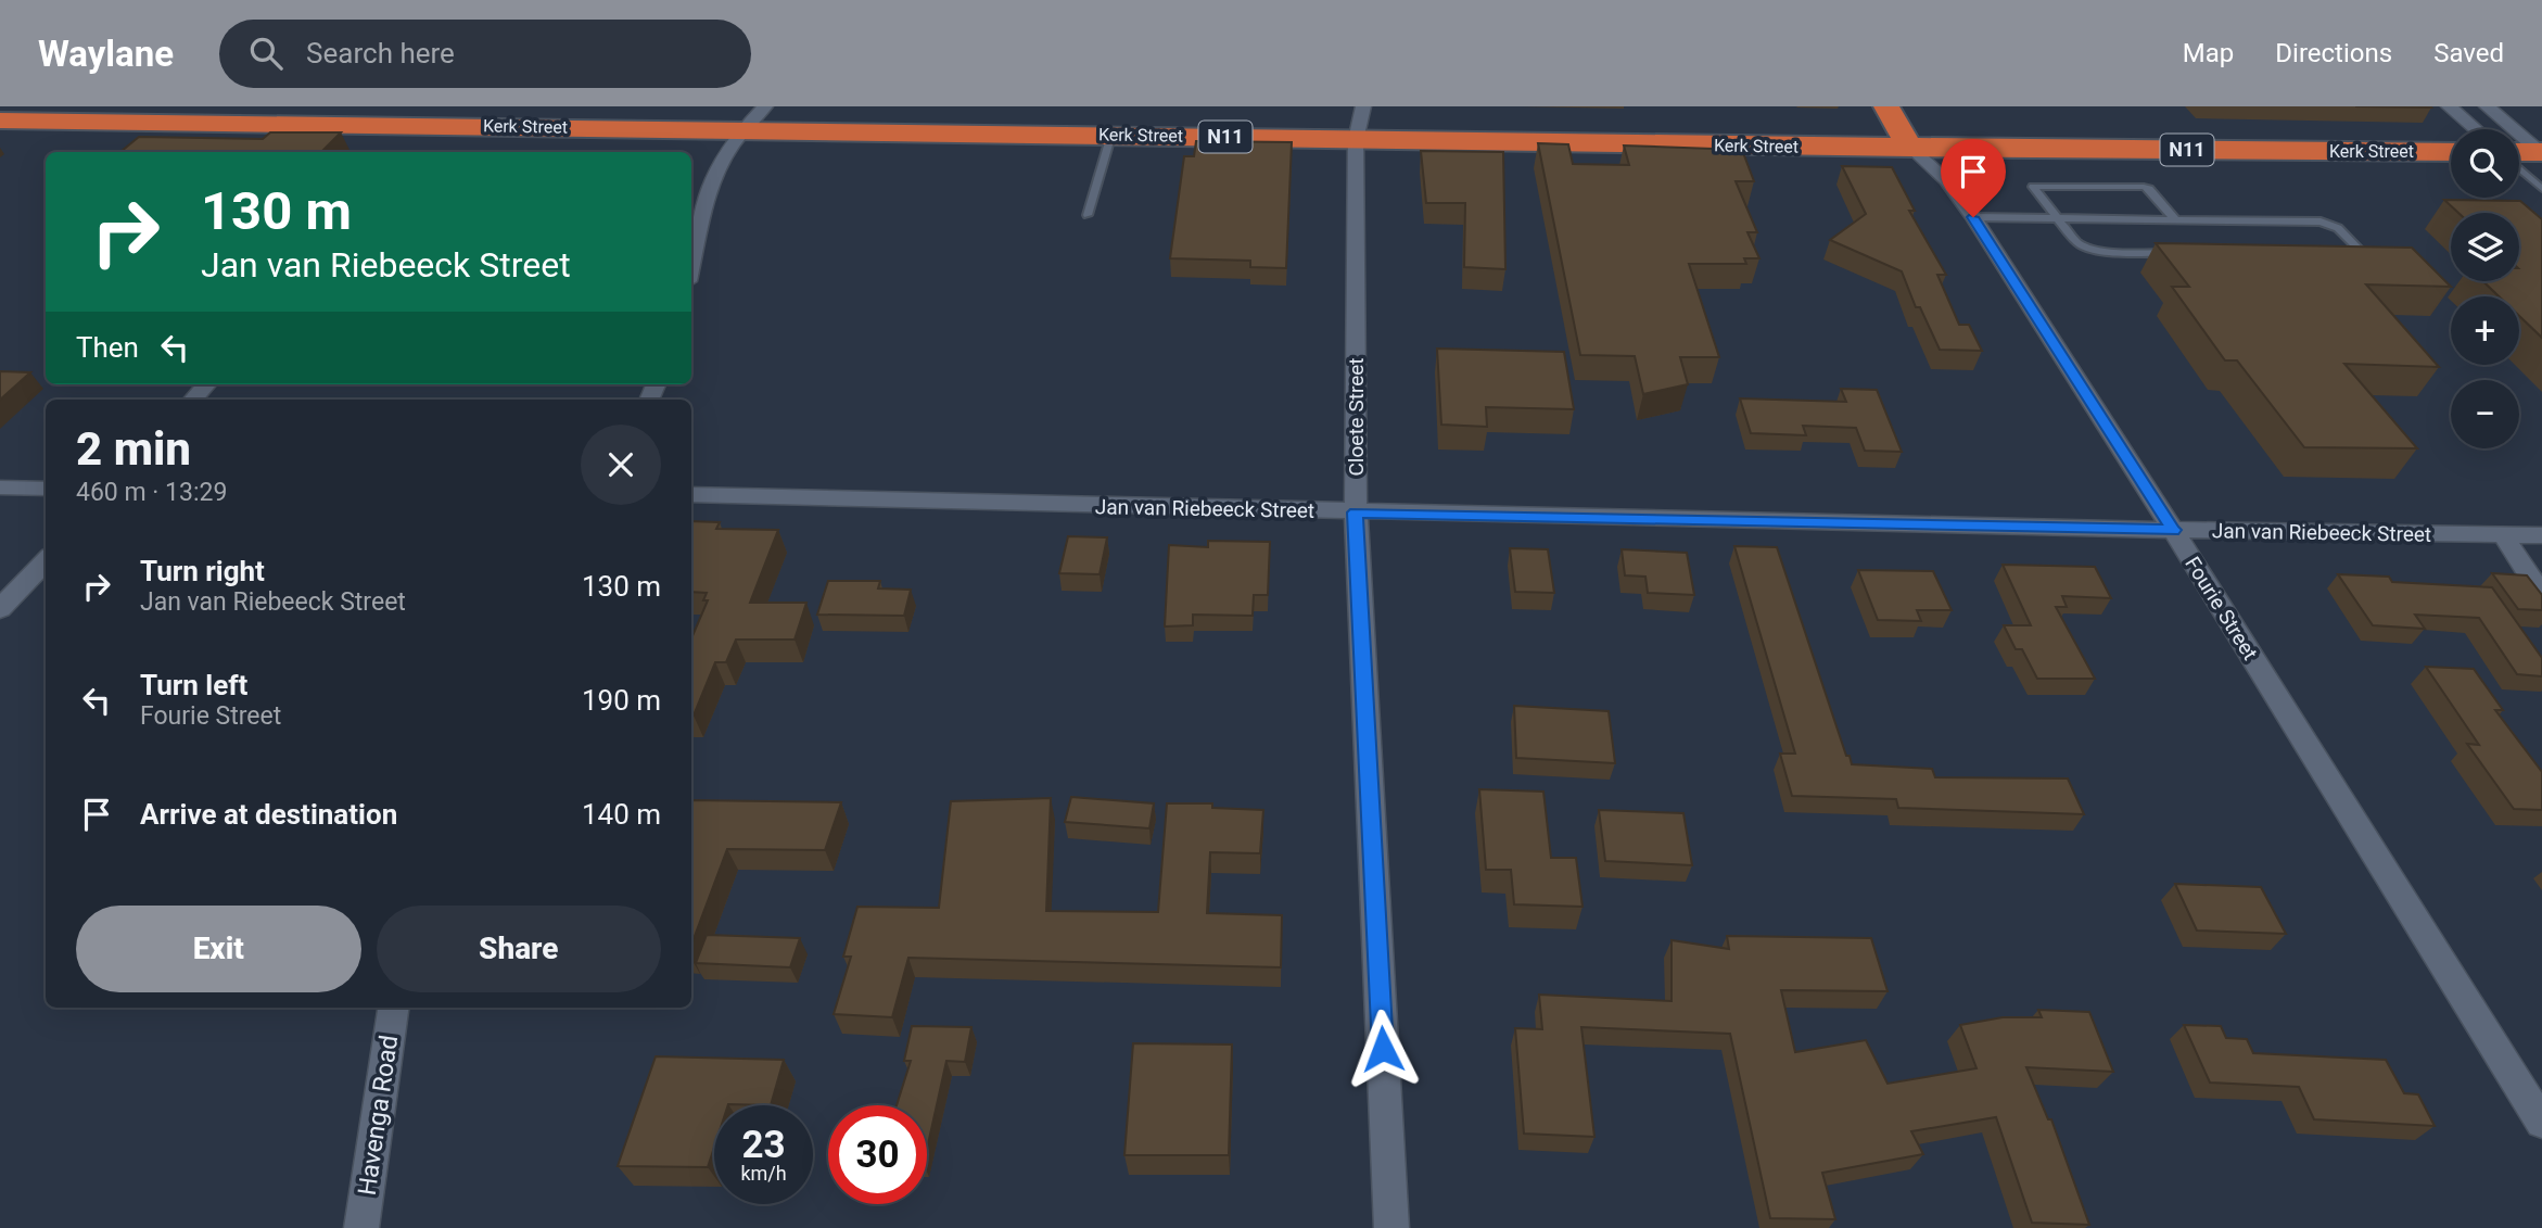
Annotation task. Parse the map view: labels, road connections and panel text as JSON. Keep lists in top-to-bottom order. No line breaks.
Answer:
{"streets":{"highway":["Kerk Street","N11","Fourie Street"],"street":["Cloete Street","Jan van Riebeeck Street","Havenga Road"]},"crossings":[["Kerk Street","Cloete Street"],["Kerk Street","Fourie Street"],["Cloete Street","Jan van Riebeeck Street"],["Jan van Riebeeck Street","Fourie Street"]],"page":{"header":"Waylane","search":"Search here","nav":["Map","Directions","Saved"],"map_buttons":["+","−"],"turn":["130 m","Jan van Riebeeck Street"],"then":"Then","heading":["2 min","460 m · 13:29"],"list":[{"name":"Turn right","note":"Jan van Riebeeck Street","value":"130 m"},{"name":"Turn left","note":"Fourie Street","value":"190 m"},{"name":"Arrive at destination","value":"140 m"}],"buttons":["Exit","Share"],"speed":"23 km/h","limit":"30"}}
